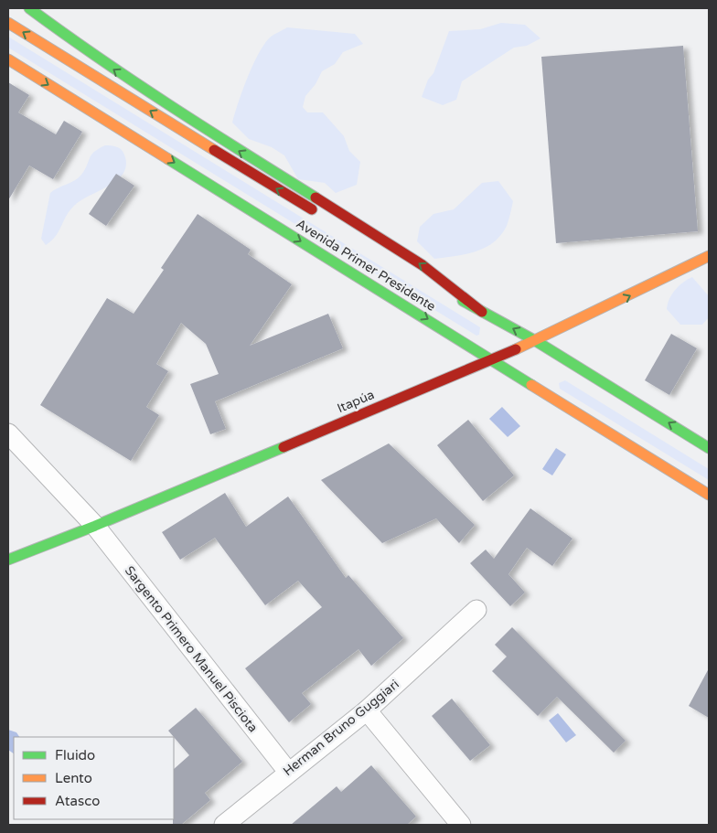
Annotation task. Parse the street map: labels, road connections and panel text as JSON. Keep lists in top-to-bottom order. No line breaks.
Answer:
{"streets":{"main road":["Avenida Primer Presidente","Itapúa"],"street":["Sargento Primero Manuel Pisciota","Herman Bruno Guggiari"]},"crossings":[["Avenida Primer Presidente","Itapúa"],["Itapúa","Sargento Primero Manuel Pisciota"],["Sargento Primero Manuel Pisciota","Herman Bruno Guggiari"]],"legend":["Fluido","Lento","Atasco"]}
